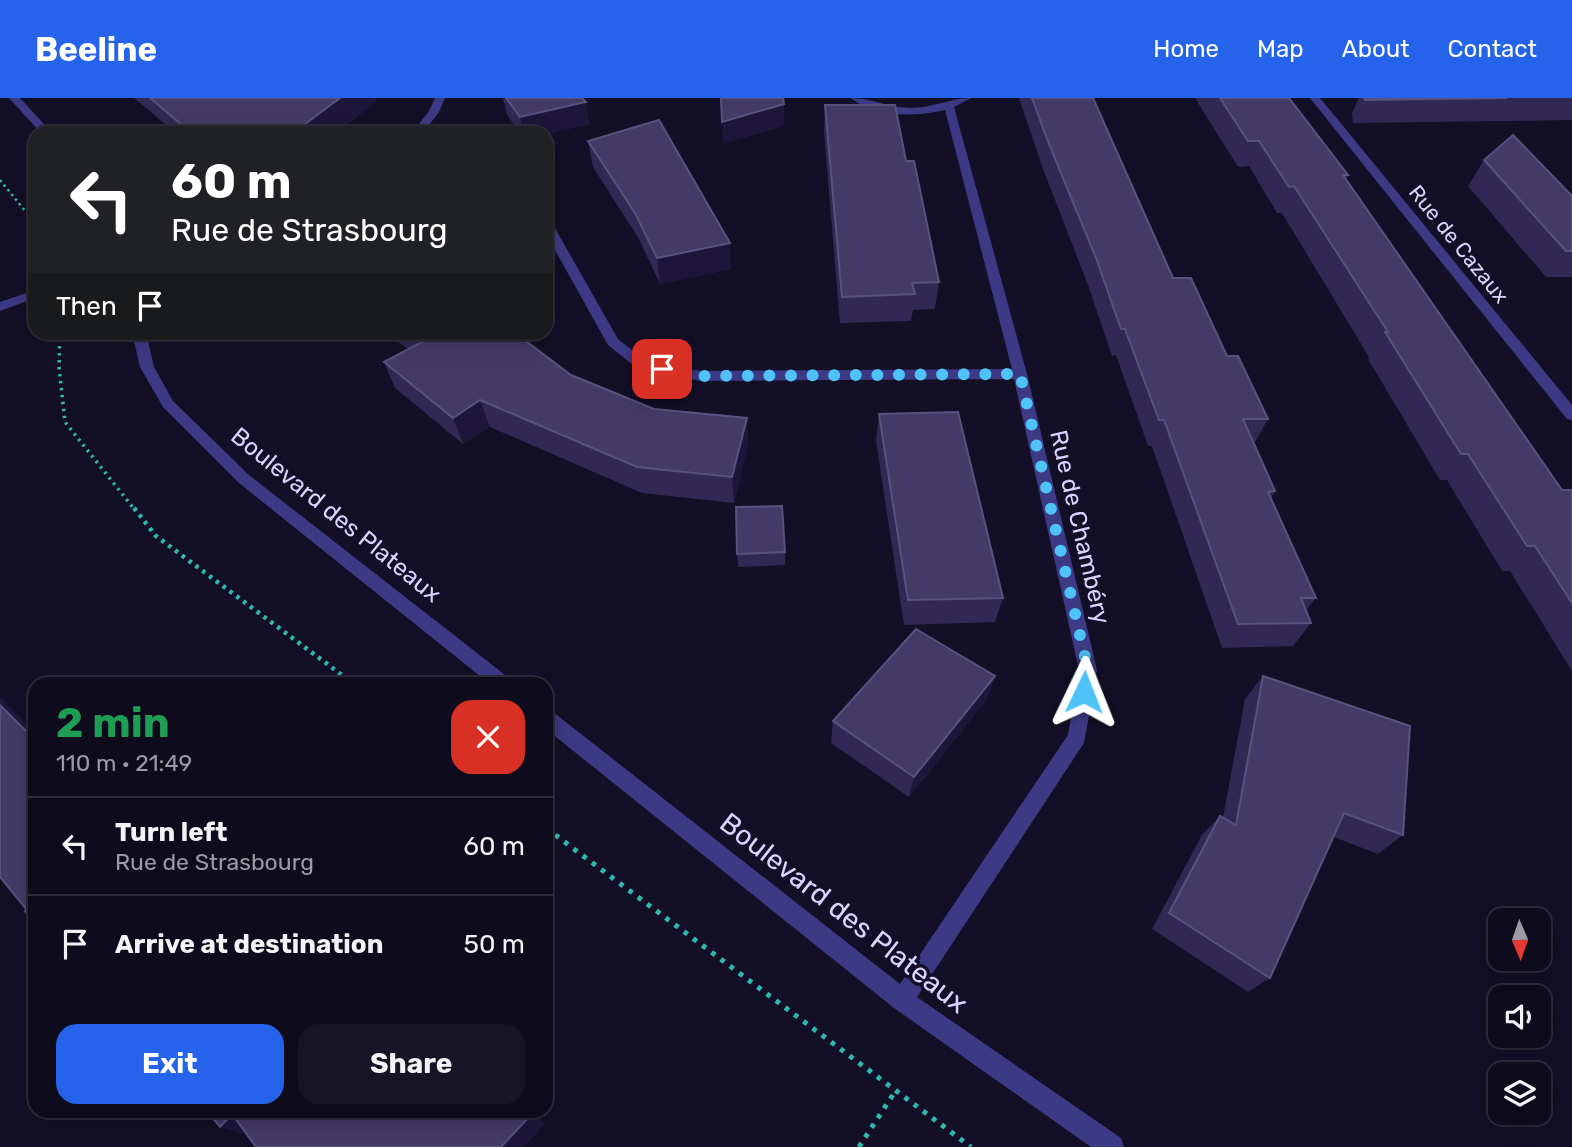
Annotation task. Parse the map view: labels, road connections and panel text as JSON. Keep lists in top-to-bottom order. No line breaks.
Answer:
{"streets":{"street":["Rue de Cazaux","Boulevard des Plateaux","Rue de Chambéry"]},"crossings":[["Boulevard des Plateaux","Rue de Chambéry"]],"north":"bottom","page":{"header":"Beeline","nav":["Home","Map","About","Contact"],"turn":["60 m","Rue de Strasbourg"],"then":"Then","heading":["2 min","110 m · 21:49"],"list":[{"name":"Turn left","note":"Rue de Strasbourg","value":"60 m"},{"name":"Arrive at destination","value":"50 m"}],"buttons":["Exit","Share"]}}
